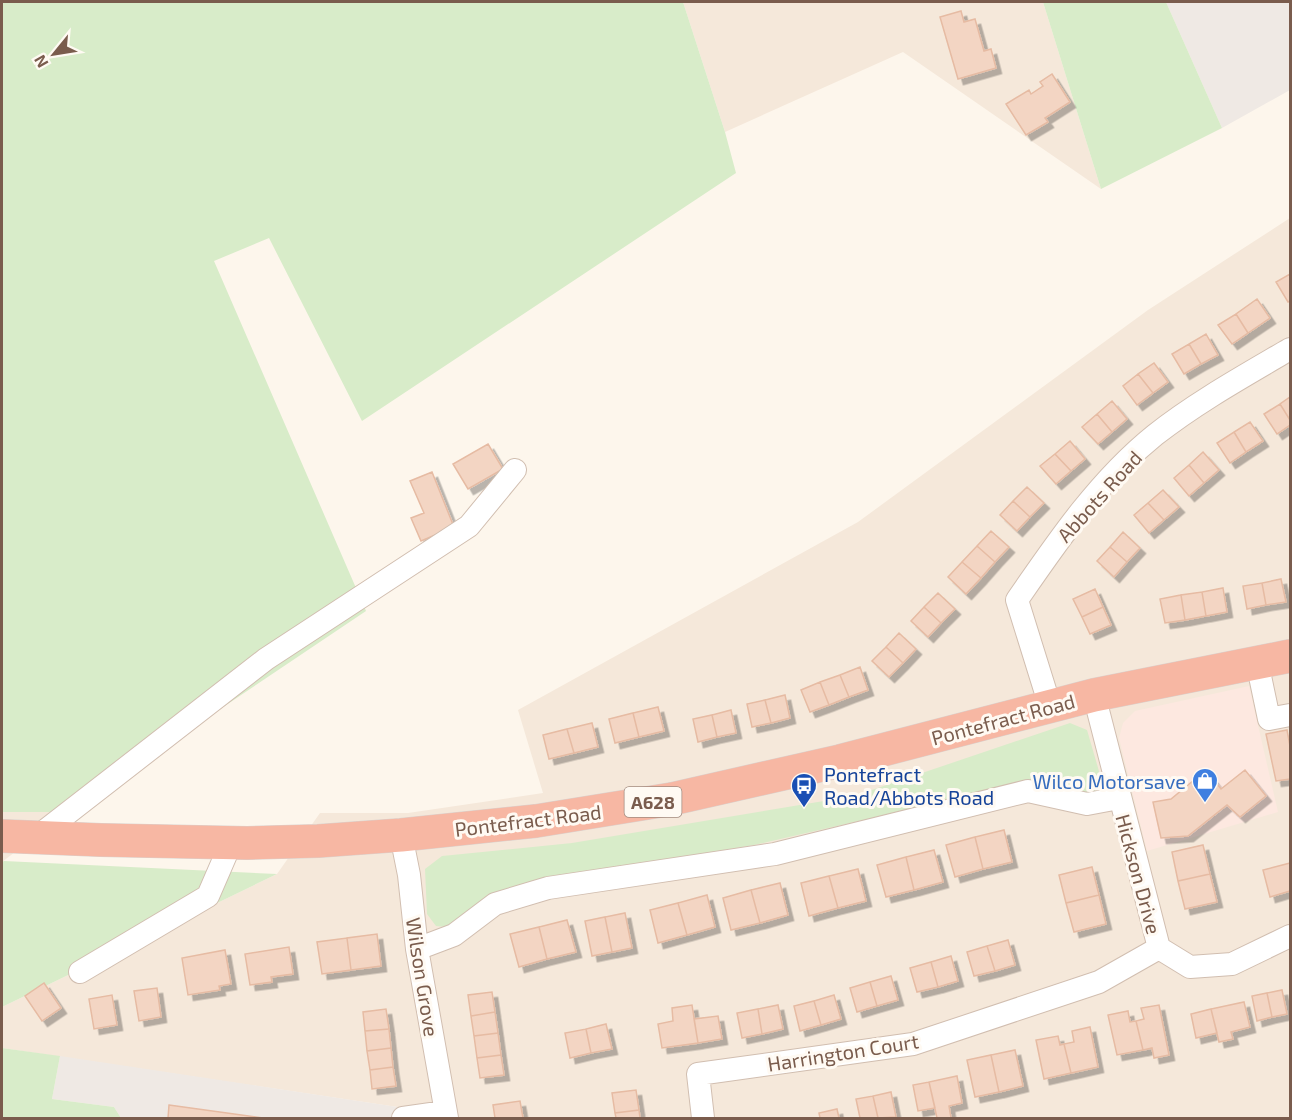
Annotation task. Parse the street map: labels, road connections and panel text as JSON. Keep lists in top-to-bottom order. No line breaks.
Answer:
{"streets":{"highway":["Pontefract Road","A628"],"street":["Abbots Road","Hickson Drive","Wilson Grove","Harrington Court"]},"crossings":[["Abbots Road","Pontefract Road"],["Pontefract Road","Hickson Drive"],["Pontefract Road","Wilson Grove"],["Hickson Drive","Harrington Court"]],"places":{"shop":["Wilco Motorsave"],"bus stop":["Pontefract Road/Abbots Road"]},"north":"bottom left"}
